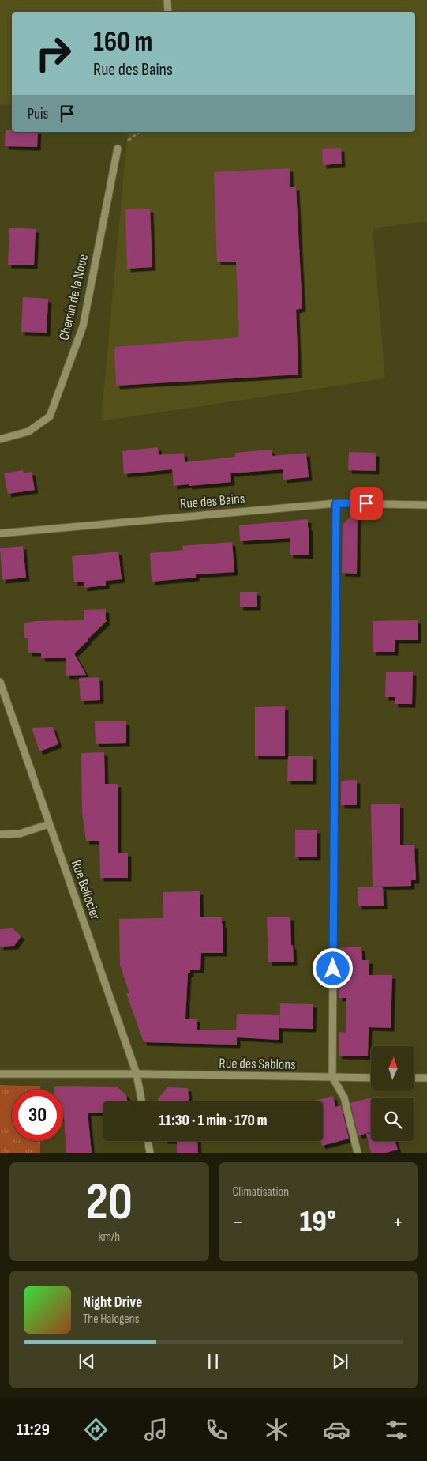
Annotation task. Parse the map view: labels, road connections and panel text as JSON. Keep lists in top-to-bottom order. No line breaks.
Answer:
{"streets":{"street":["Chemin de la Noue","Rue des Bains","Rue Bellocier","Rue des Sablons"]},"crossings":[["Rue Bellocier","Rue des Sablons"]],"north":"top","page":{"turn":["160 m","Rue des Bains"],"then":"Puis","limit":"30","trip":"11:30 · 1 min · 170 m","tile":[["20","km/h"],"Climatisation"],"heat":["−","19°","+"],"song":["Night Drive","The Halogens"],"tabs":"11:29"}}
